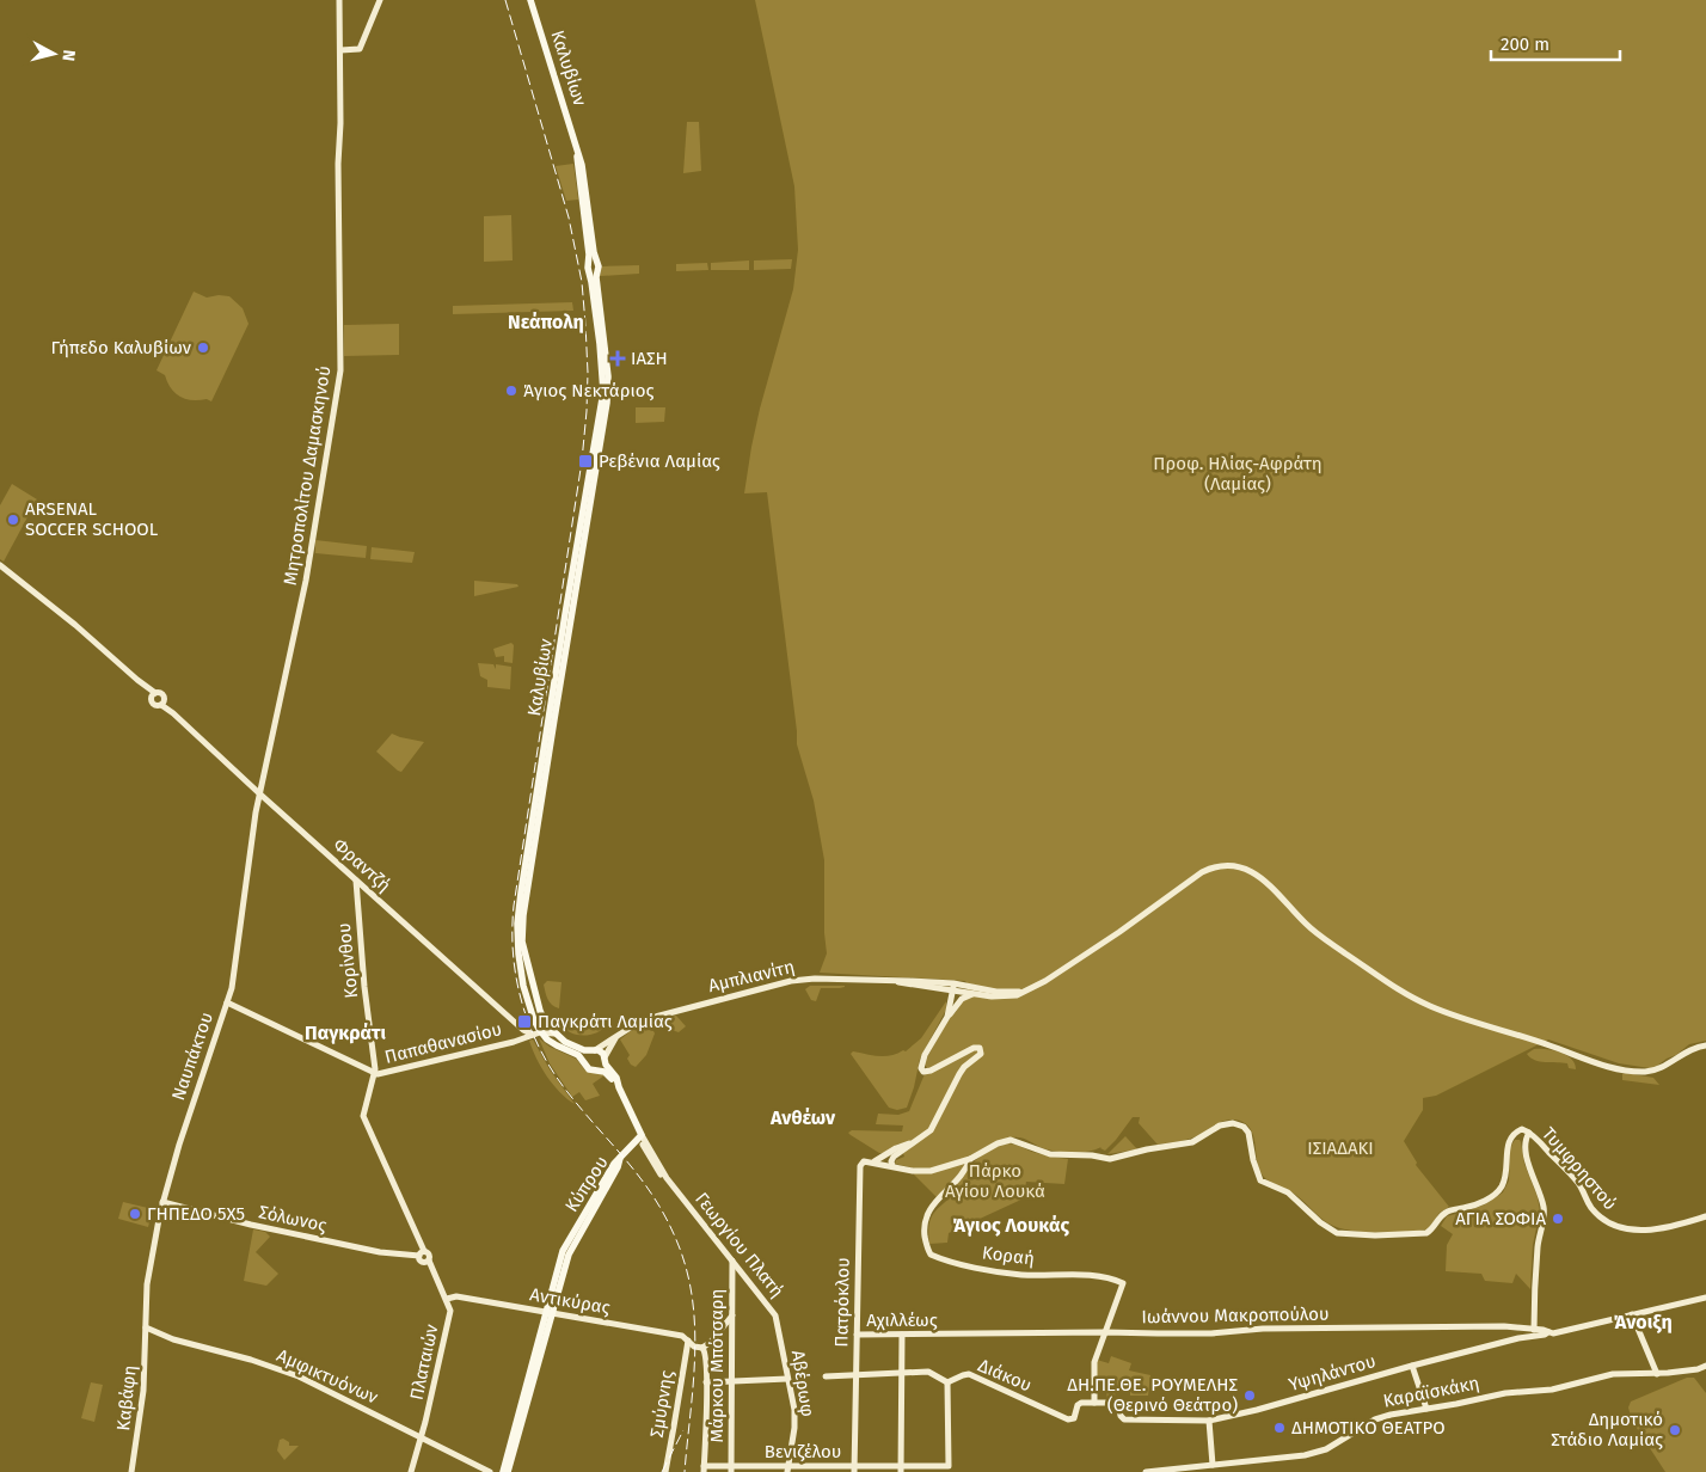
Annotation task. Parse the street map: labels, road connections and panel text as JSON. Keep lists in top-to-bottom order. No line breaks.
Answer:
{"streets":{"main road":["Καλυβίων","Κύπρου","Γεωργίου Πλατή"],"street":["Μητροπολίτου Δαμασκηνού","Φραντζή","Κορίνθου","Αμπλιανίτη","Παπαθανασίου","Ναυπάκτου","Τυμφρηστού","Σόλωνος","Κοραή","Αντικύρας","Πατρόκλου","Ιωάννου Μακροπούλου","Αχιλλέως","Πλαταιών","Μάρκου Μπότσαρη","Υψηλάντου","Διάκου","Αμφικτυόνων","Αβέρωφ","Καραϊσκάκη","Καβάφη","Σμύρνης","Βενιζέλου"]},"crossings":[["Καλυβίων","Φραντζή"],["Καλυβίων","Παπαθανασίου"],["Μητροπολίτου Δαμασκηνού","Φραντζή"],["Μητροπολίτου Δαμασκηνού","Ναυπάκτου"],["Φραντζή","Κορίνθου"],["Φραντζή","Παπαθανασίου"],["Φραντζή","Ναυπάκτου"],["Κορίνθου","Παπαθανασίου"],["Αμπλιανίτη","Γεωργίου Πλατή"],["Ναυπάκτου","Σόλωνος"],["Ναυπάκτου","Αμφικτυόνων"],["Ναυπάκτου","Καβάφη"],["Τυμφρηστού","Κοραή"],["Κύπρου","Γεωργίου Πλατή"],["Κύπρου","Αντικύρας"],["Σόλωνος","Πλαταιών"],["Γεωργίου Πλατή","Μάρκου Μπότσαρη"],["Γεωργίου Πλατή","Αβέρωφ"],["Κοραή","Ιωάννου Μακροπούλου"],["Αντικύρας","Πλαταιών"],["Αντικύρας","Σμύρνης"],["Πατρόκλου","Αχιλλέως"],["Πατρόκλου","Βενιζέλου"],["Ιωάννου Μακροπούλου","Αχιλλέως"],["Ιωάννου Μακροπούλου","Υψηλάντου"],["Πλαταιών","Αμφικτυόνων"],["Μάρκου Μπότσαρη","Βενιζέλου"],["Υψηλάντου","Διάκου"],["Διάκου","Βενιζέλου"],["Αμφικτυόνων","Καβάφη"],["Αβέρωφ","Βενιζέλου"]],"districts":["Νεάπολη","Παγκράτι","Ανθέων","Άγιος Λουκάς","Άνοιξη"],"parks":["Προφ. Ηλίας-Αφράτη (Λαμίας)","ΙΣΙΑΔΑΚΙ","Πάρκο Αγίου Λουκά"],"places":{"other":["Γήπεδο Καλυβίων","Άγιος Νεκτάριος","ARSENAL SOCCER SCHOOL","ΓΗΠΕΔΟ 5X5","ΑΓΙΑ ΣΟΦΙΑ","ΔΗ.ΠΕ.ΘΕ. ΡΟΥΜΕΛΗΣ (Θερινό Θεάτρο)","ΔΗΜΟΤΙΚΟ ΘΕΑΤΡΟ","Δημοτικό Στάδιο Λαμίας"],"health":["ΙΑΣΗ"],"transit":["Ρεβένια Λαμίας","Παγκράτι Λαμίας"]},"scale_bar":"200 m","north":"right"}
